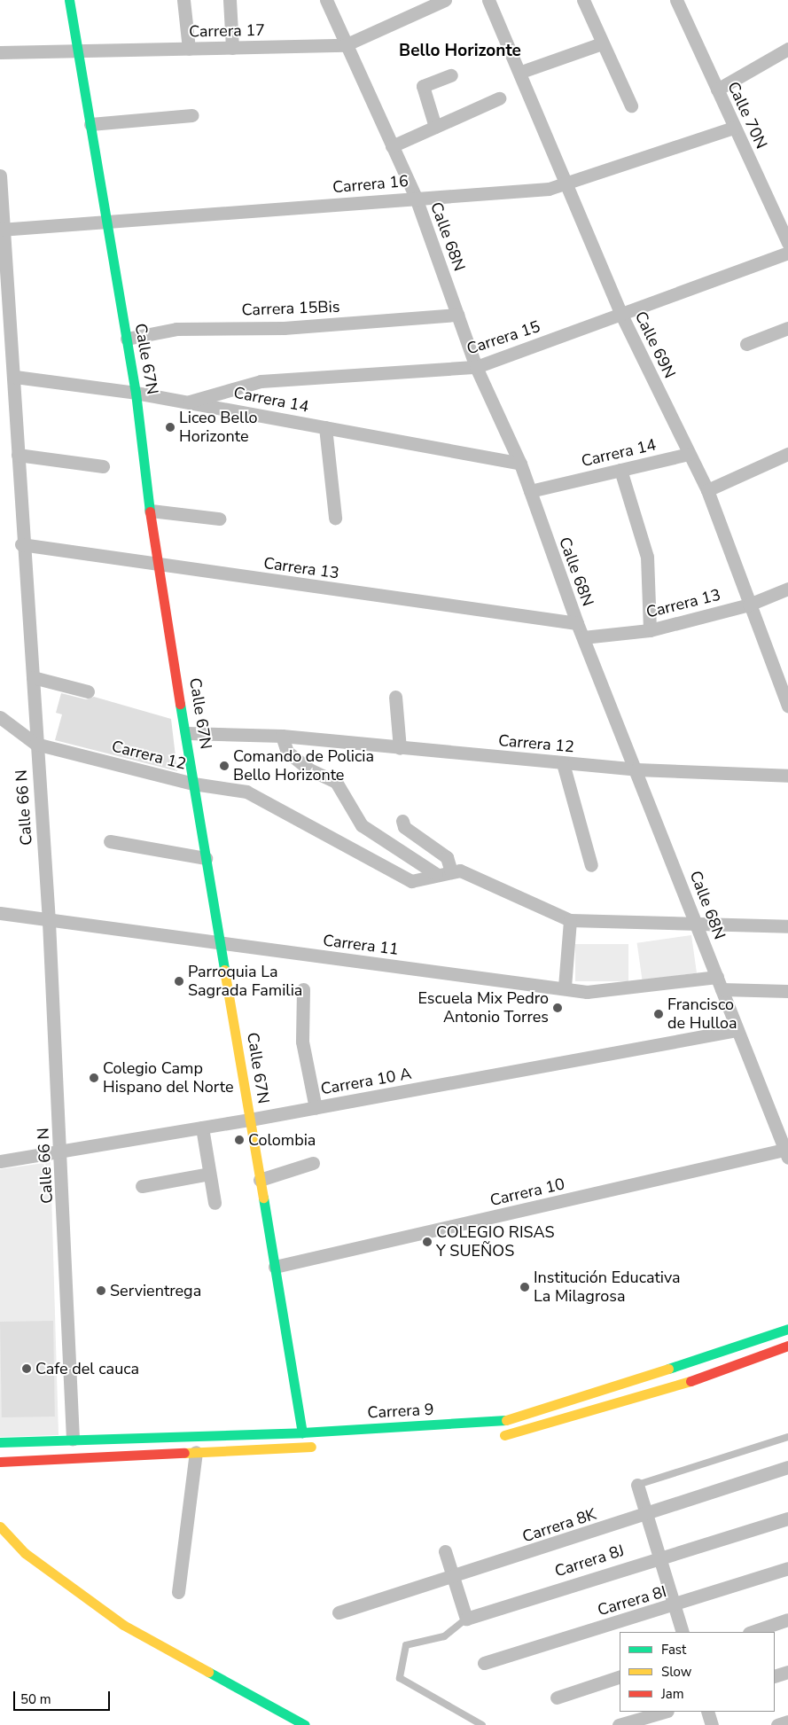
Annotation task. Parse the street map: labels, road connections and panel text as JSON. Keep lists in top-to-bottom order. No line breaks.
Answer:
{"streets":{"main road":["Calle 67N","Carrera 9"],"street":["Carrera 17","Calle 70N","Carrera 16","Calle 68N","Carrera 15Bis","Carrera 15","Calle 69N","Carrera 14","Carrera 13","Carrera 12","Calle 66 N","Carrera 11","Carrera 10 A","Carrera 10","Carrera 8K","Carrera 8J","Carrera 8I"]},"crossings":[["Carrera 17","Calle 68N"],["Carrera 17","Calle 67N"],["Calle 70N","Carrera 16"],["Carrera 16","Calle 68N"],["Carrera 16","Calle 69N"],["Carrera 16","Calle 67N"],["Carrera 16","Calle 66 N"],["Calle 68N","Carrera 15Bis"],["Calle 68N","Carrera 15"],["Calle 68N","Carrera 14"],["Calle 68N","Carrera 13"],["Calle 68N","Carrera 12"],["Calle 68N","Carrera 11"],["Calle 68N","Carrera 10 A"],["Calle 68N","Carrera 10"],["Carrera 15Bis","Calle 67N"],["Carrera 15","Calle 69N"],["Carrera 15","Carrera 14"],["Calle 69N","Carrera 14"],["Calle 69N","Carrera 13"],["Calle 67N","Carrera 14"],["Calle 67N","Carrera 13"],["Calle 67N","Carrera 12"],["Calle 67N","Carrera 11"],["Calle 67N","Carrera 10 A"],["Calle 67N","Carrera 10"],["Calle 67N","Carrera 9"],["Carrera 14","Calle 66 N"],["Carrera 13","Calle 66 N"],["Carrera 12","Calle 66 N"],["Calle 66 N","Carrera 11"],["Calle 66 N","Carrera 10 A"],["Calle 66 N","Carrera 9"]],"districts":["Bello Horizonte"],"places":["Liceo Bello Horizonte","Comando de Policia Bello Horizonte","Parroquia La Sagrada Familia","Escuela Mix Pedro Antonio Torres","Francisco de Hulloa","Colegio Camp Hispano del Norte","Colombia","COLEGIO RISAS Y SUEÑOS","Institución Educativa La Milagrosa","Servientrega","Cafe del cauca"],"legend":["Fast","Slow","Jam"],"scale_bar":"50 m"}
